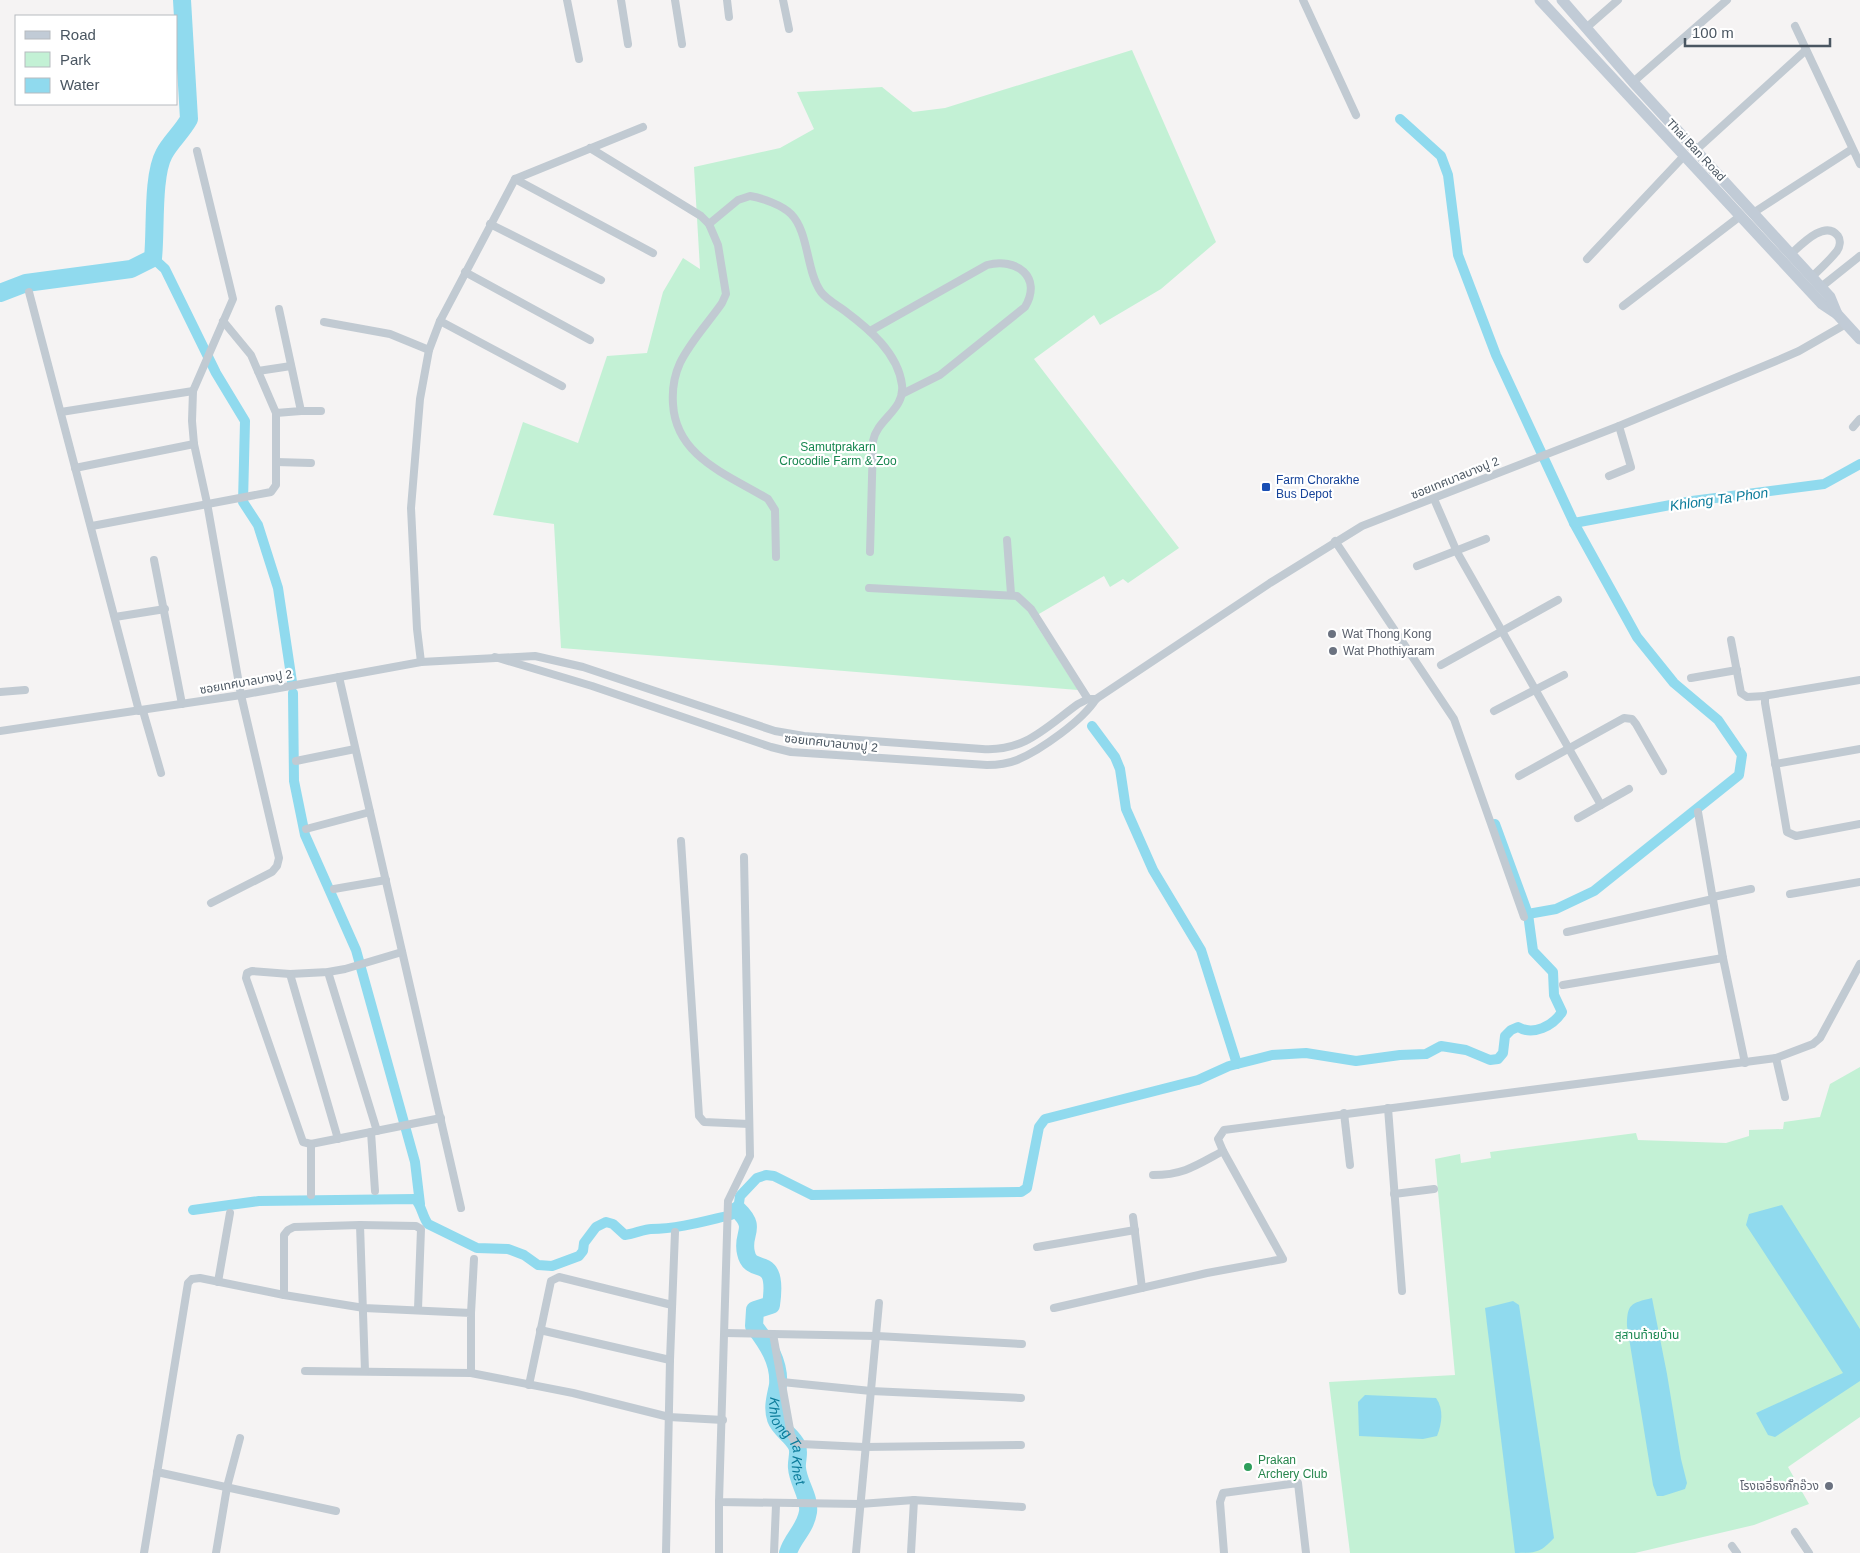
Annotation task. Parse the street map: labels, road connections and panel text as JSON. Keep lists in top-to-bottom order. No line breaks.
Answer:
{"streets":{"street":["Thai Ban Road","ซอยเทศบาลบางปู 2"]},"crossings":[["Thai Ban Road","ซอยเทศบาลบางปู 2"]],"water":["Khlong Ta Phon","Khlong Ta Khet"],"parks":["Samutprakarn Crocodile Farm & Zoo","สุสานท้ายบ้าน"],"places":{"transit":["Farm Chorakhe Bus Depot"],"other":["Wat Thong Kong","Wat Phothiyaram","Prakan Archery Club","โรงเจอี่ธงกั๊กอ๊วง"]},"legend":["Road","Park","Water"],"scale_bar":"100 m"}
